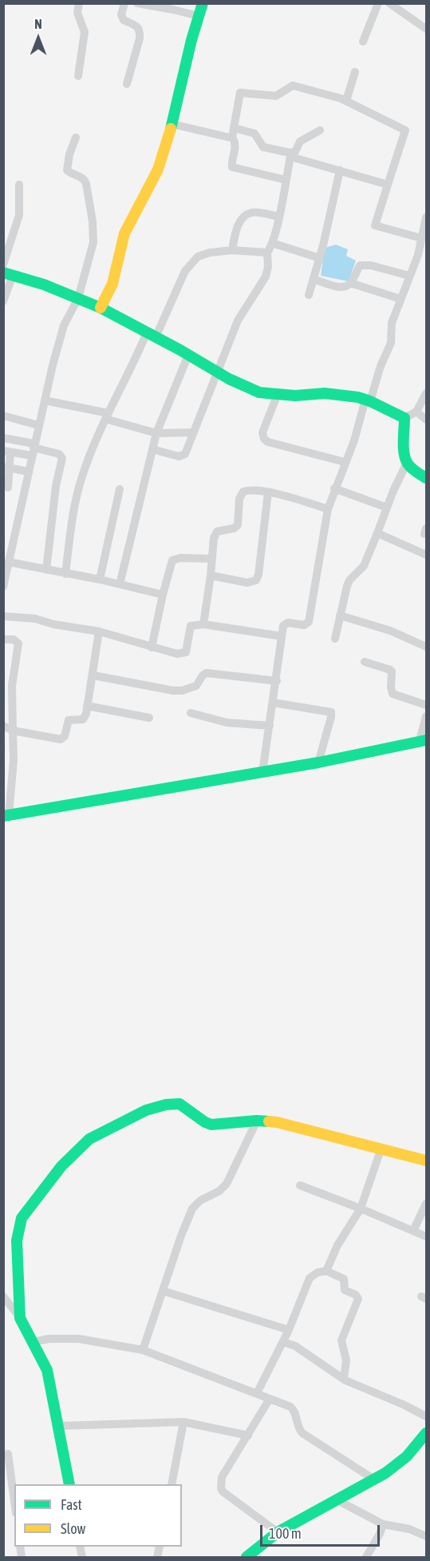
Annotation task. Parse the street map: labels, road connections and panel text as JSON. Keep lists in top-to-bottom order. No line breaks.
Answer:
{"legend":["Fast","Slow"],"scale_bar":"100 m","north":"top"}
